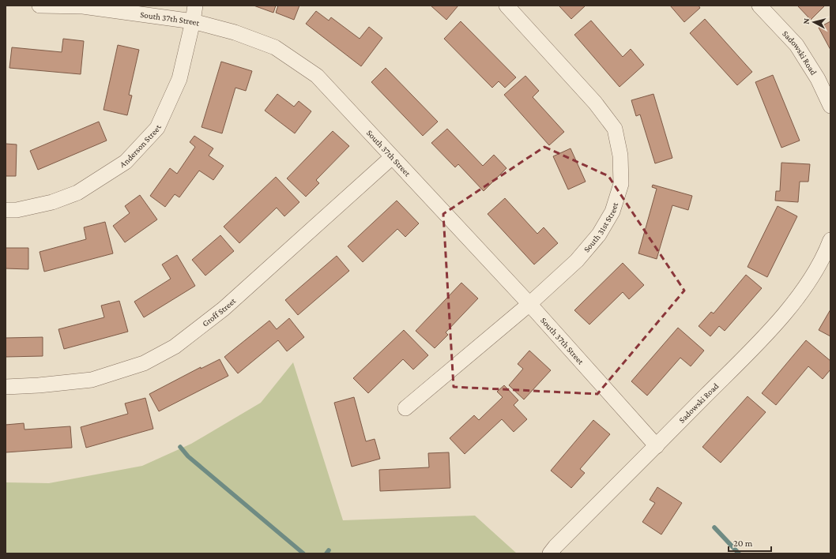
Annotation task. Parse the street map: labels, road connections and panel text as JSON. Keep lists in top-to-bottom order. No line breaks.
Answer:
{"streets":{"street":["South 37th Street","Sadowski Road","Anderson Street","South 31st Street","Groff Street"]},"crossings":[["South 37th Street","Sadowski Road"],["South 37th Street","Anderson Street"],["South 37th Street","South 31st Street"],["South 37th Street","Groff Street"]],"scale_bar":"20 m","north":"left"}
